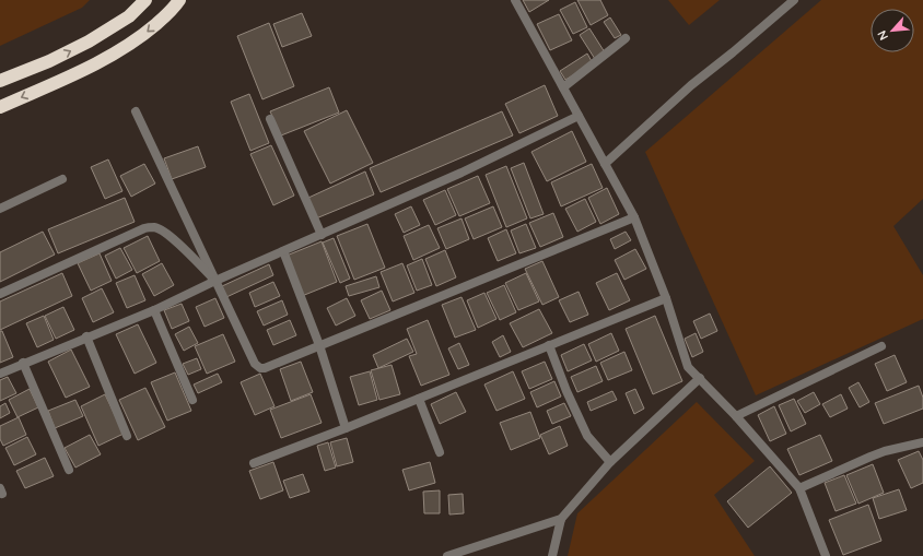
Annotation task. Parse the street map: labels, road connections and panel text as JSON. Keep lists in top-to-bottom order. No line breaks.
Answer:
{"north":"bottom left"}
